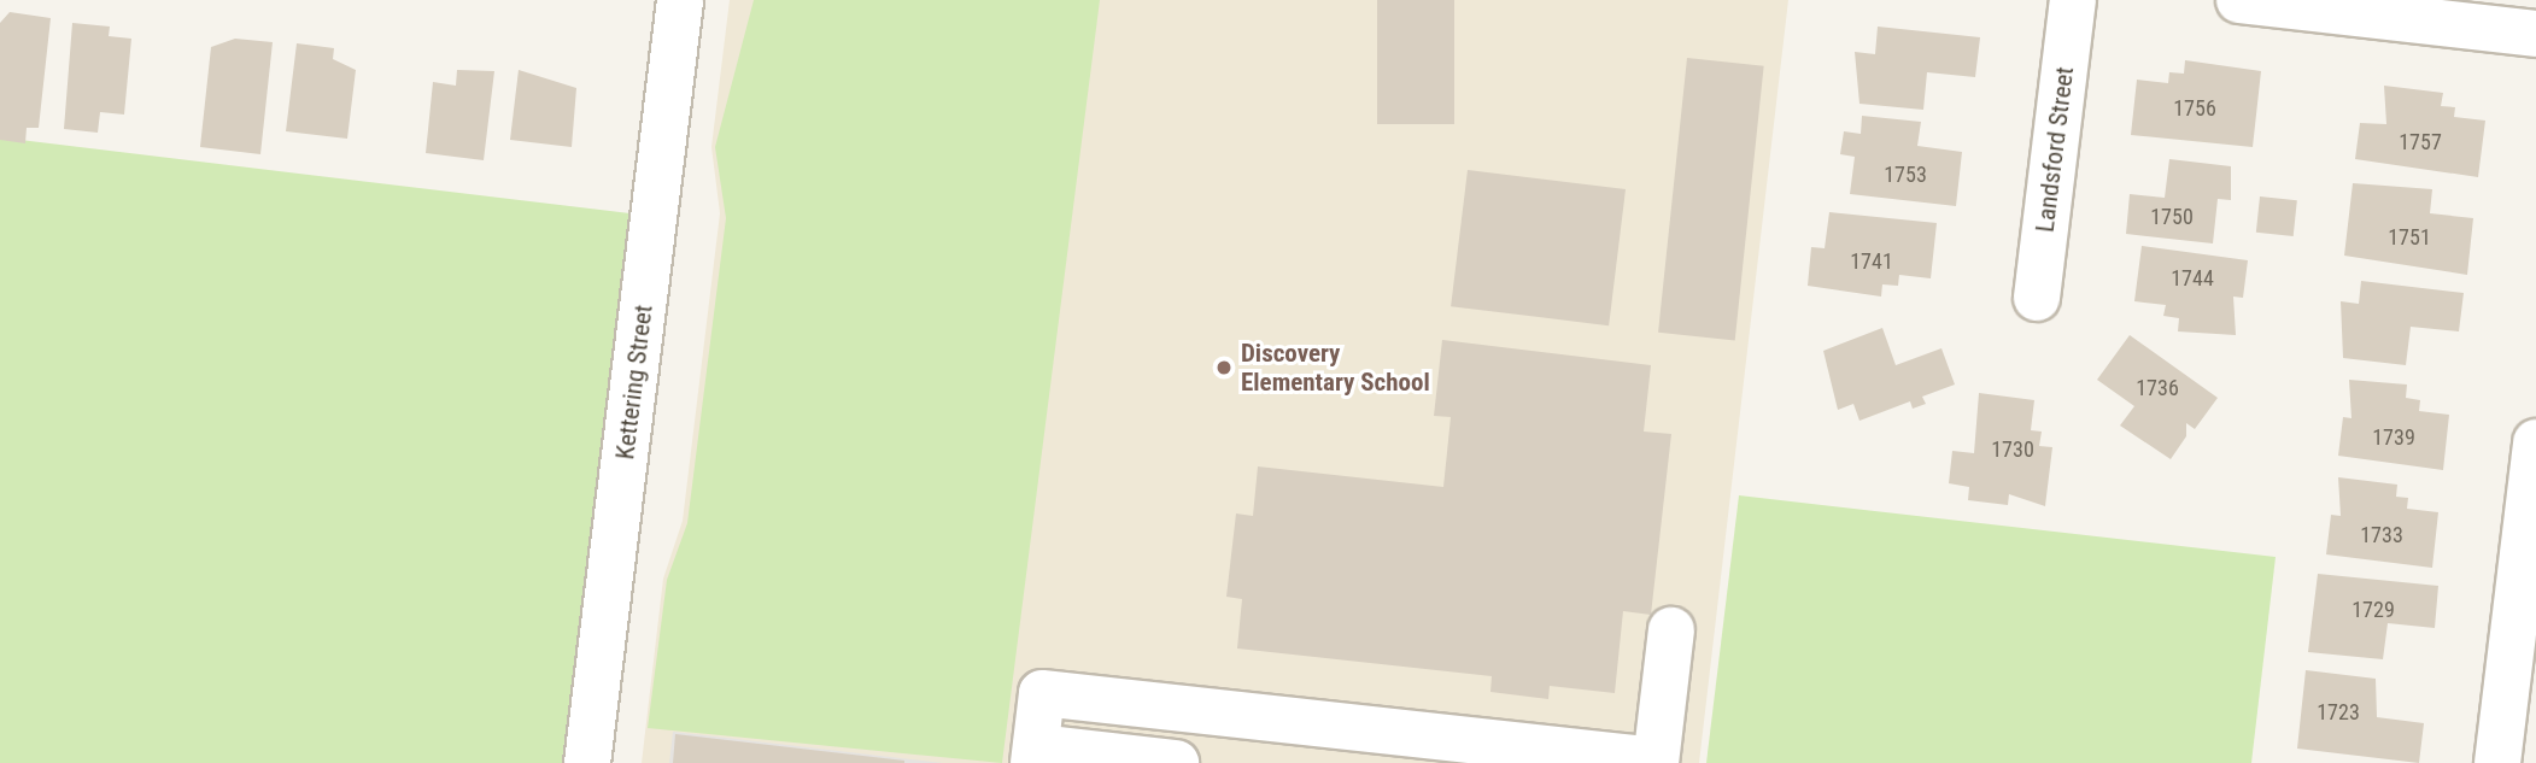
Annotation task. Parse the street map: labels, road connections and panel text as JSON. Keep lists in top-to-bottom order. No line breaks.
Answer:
{"streets":{"street":["Landsford Street","Kettering Street"]},"places":["Discovery Elementary School"],"house_numbers":["1756","1757","1753","1750","1751","1741","1744","1736","1739","1730","1733","1729","1723"]}
